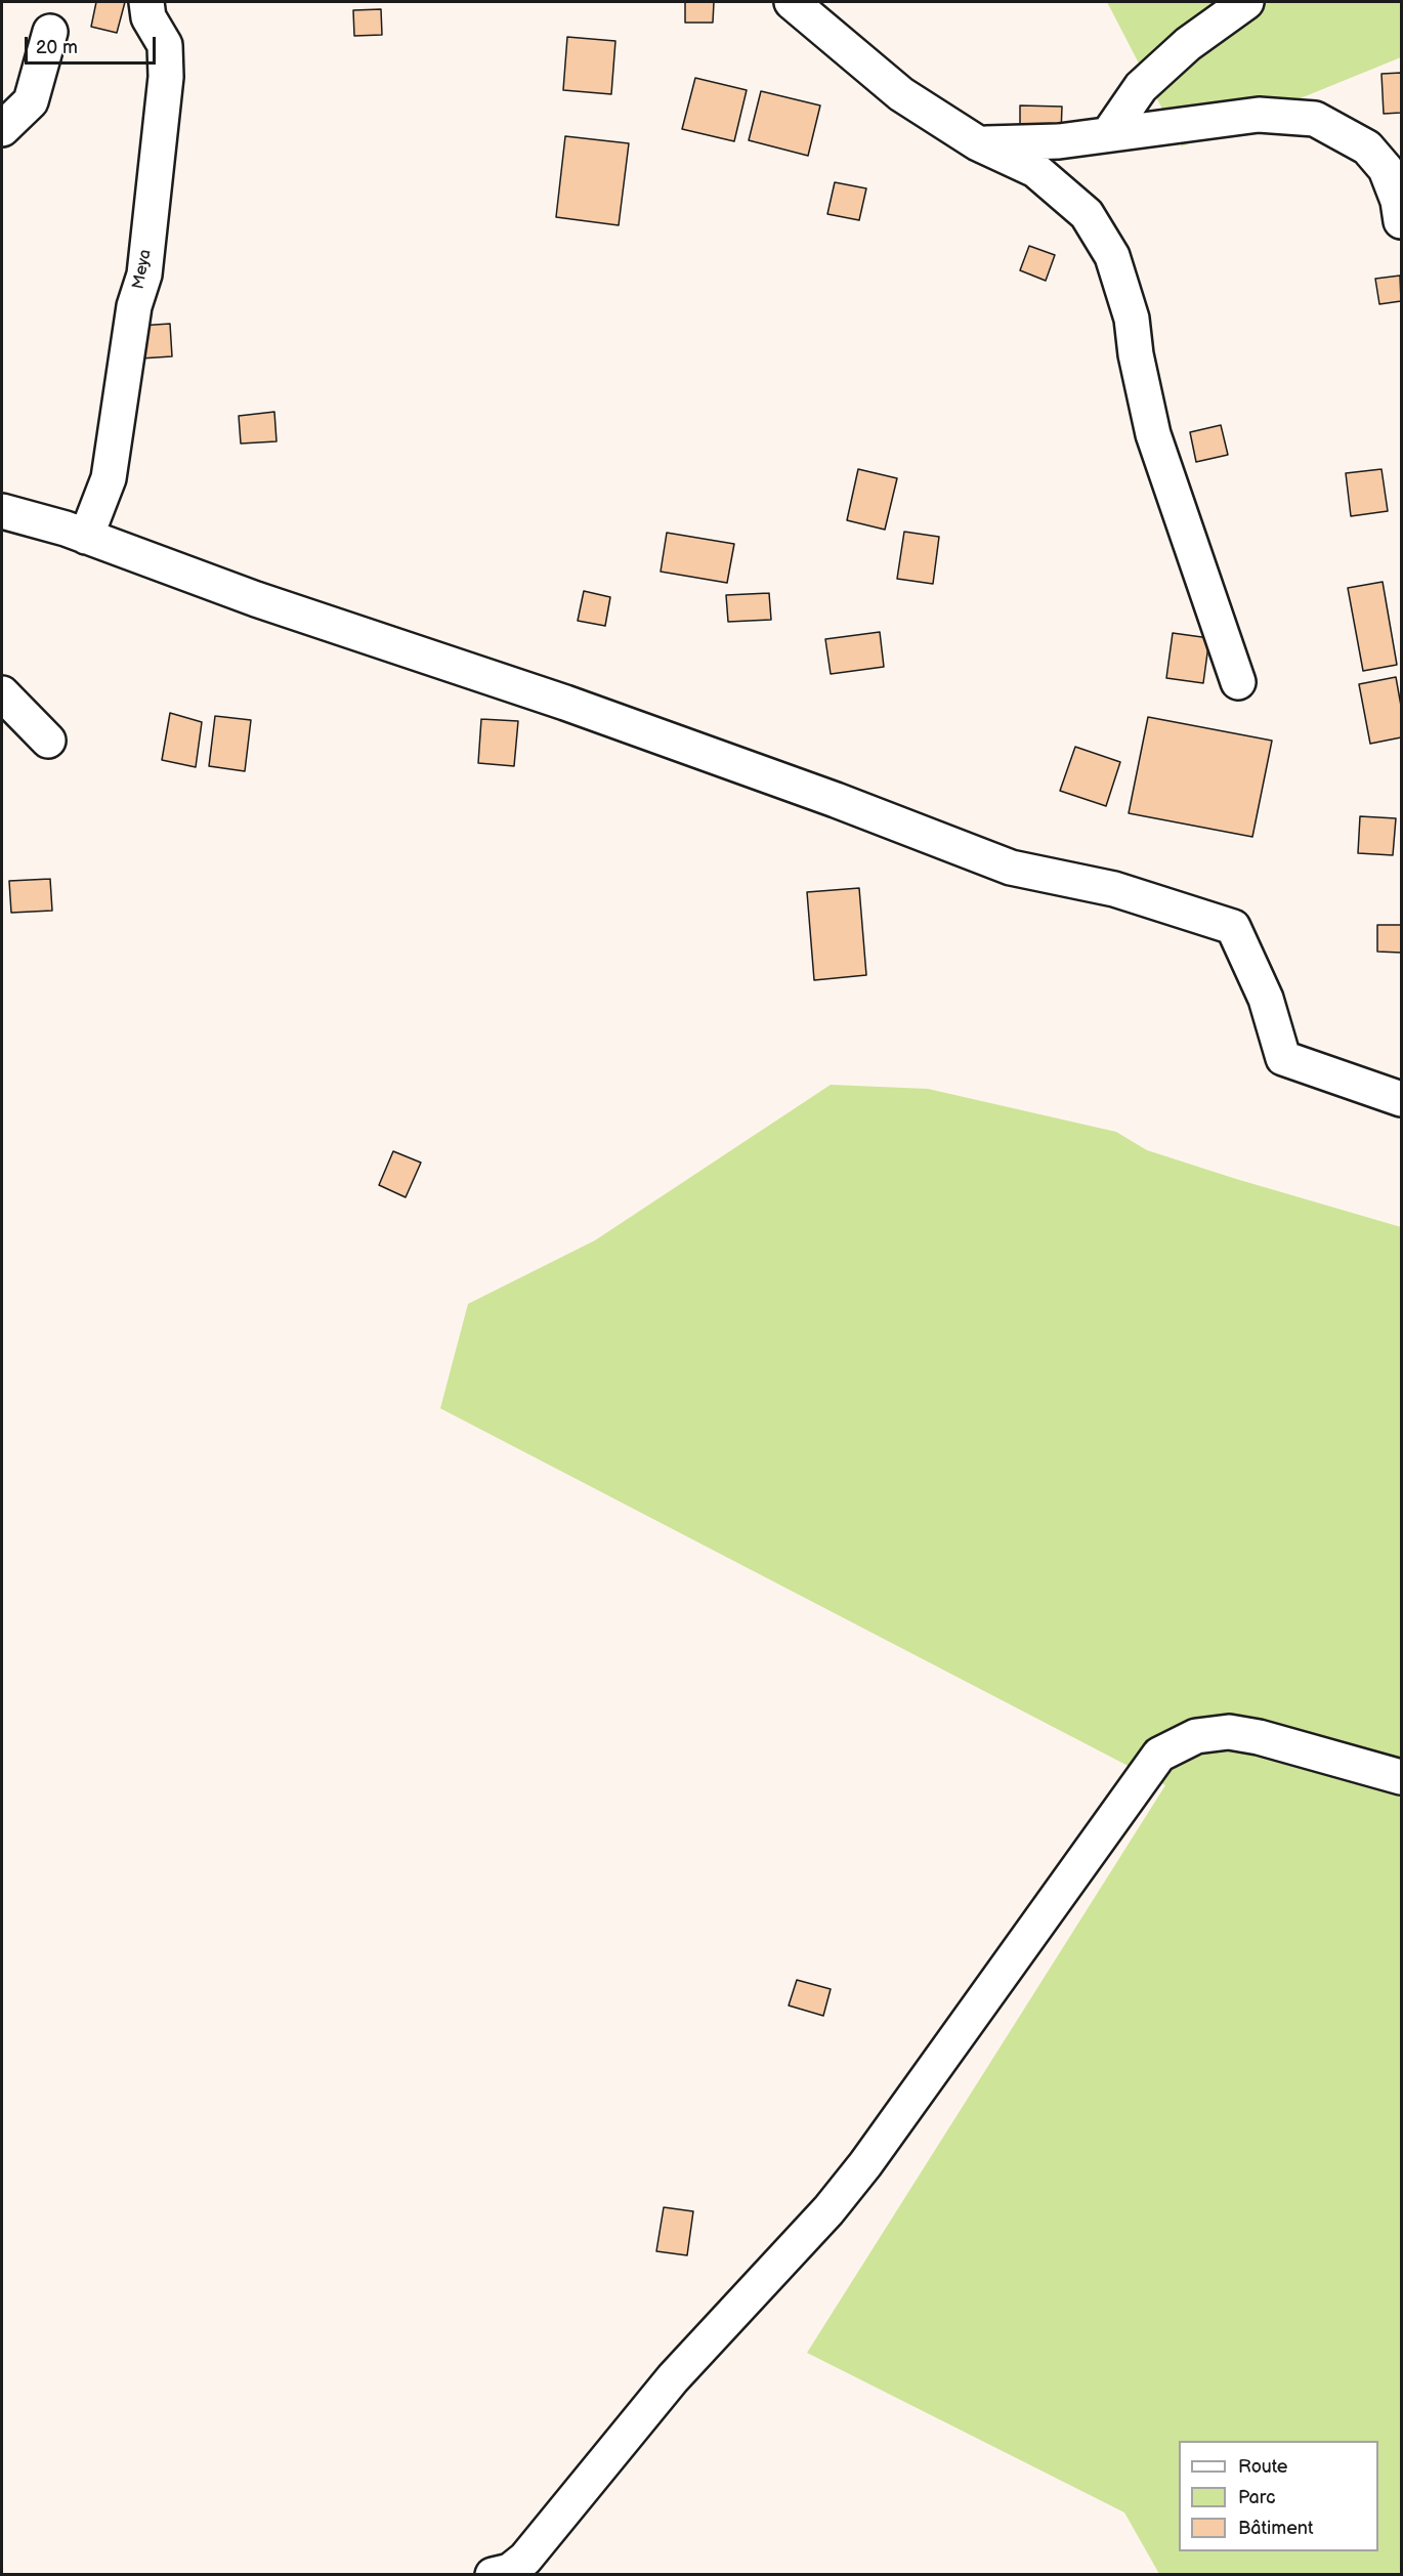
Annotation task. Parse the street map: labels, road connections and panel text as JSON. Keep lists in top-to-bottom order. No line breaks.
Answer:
{"streets":{"street":["Meya"]},"legend":["Route","Parc","Bâtiment"],"scale_bar":"20 m"}
